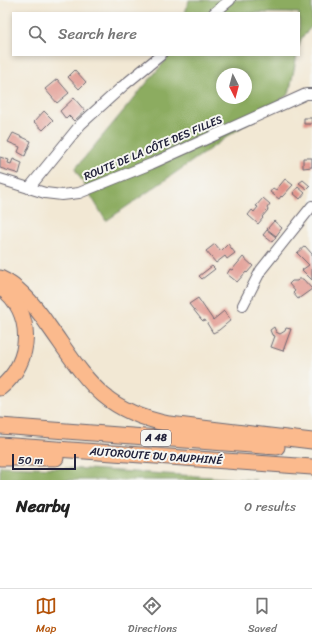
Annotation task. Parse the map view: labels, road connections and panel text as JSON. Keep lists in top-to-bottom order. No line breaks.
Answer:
{"streets":{"highway":["A 48","AUTOROUTE DU DAUPHINÉ"],"street":["ROUTE DE LA CÔTE DES FILLES"]},"scale_bar":"50 m","north":"bottom","page":{"search":"Search here","scale":"50 m","heading":["Nearby","0 results"],"nav":["Map","Directions","Saved"]}}
